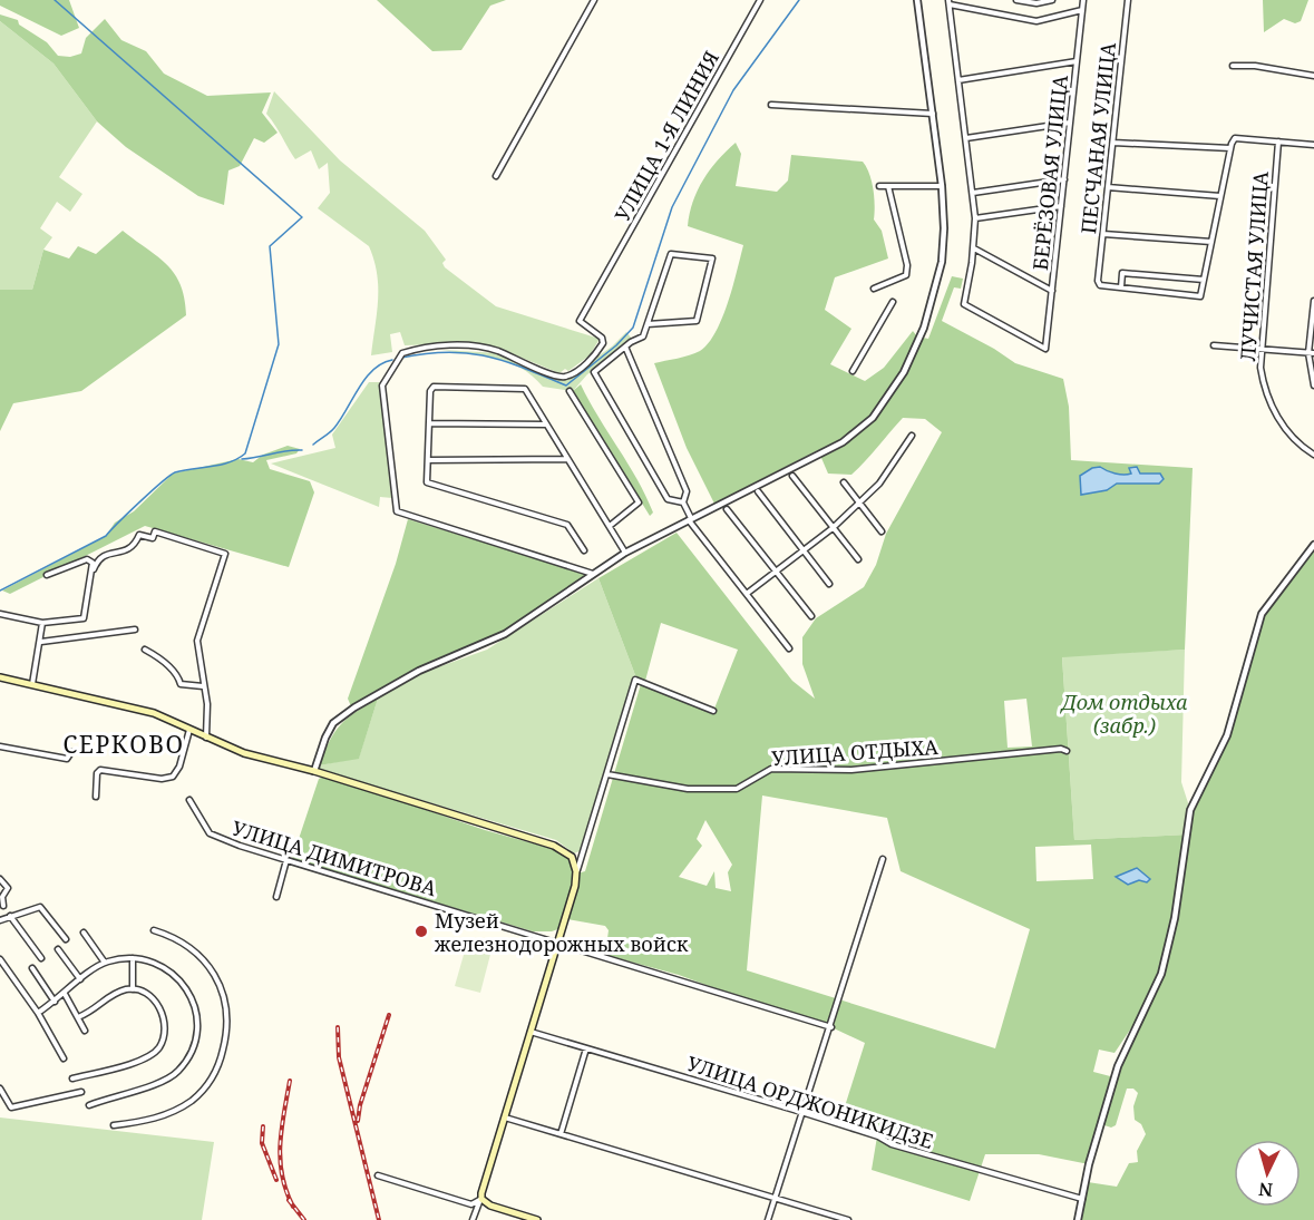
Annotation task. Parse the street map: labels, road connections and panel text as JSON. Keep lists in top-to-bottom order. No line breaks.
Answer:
{"streets":{"street":["УЛИЦА 1-Я ЛИНИЯ","ПЕСЧАНАЯ УЛИЦА","БЕРЁЗОВАЯ УЛИЦА","ЛУЧИСТАЯ УЛИЦА","УЛИЦА ОТДЫХА","УЛИЦА ДИМИТРОВА","УЛИЦА ОРДЖОНИКИДЗЕ"]},"districts":["СЕРКОВО"],"parks":["Дом отдыха (забр.)"],"places":["Музей железнодорожных войск"],"north":"bottom"}
